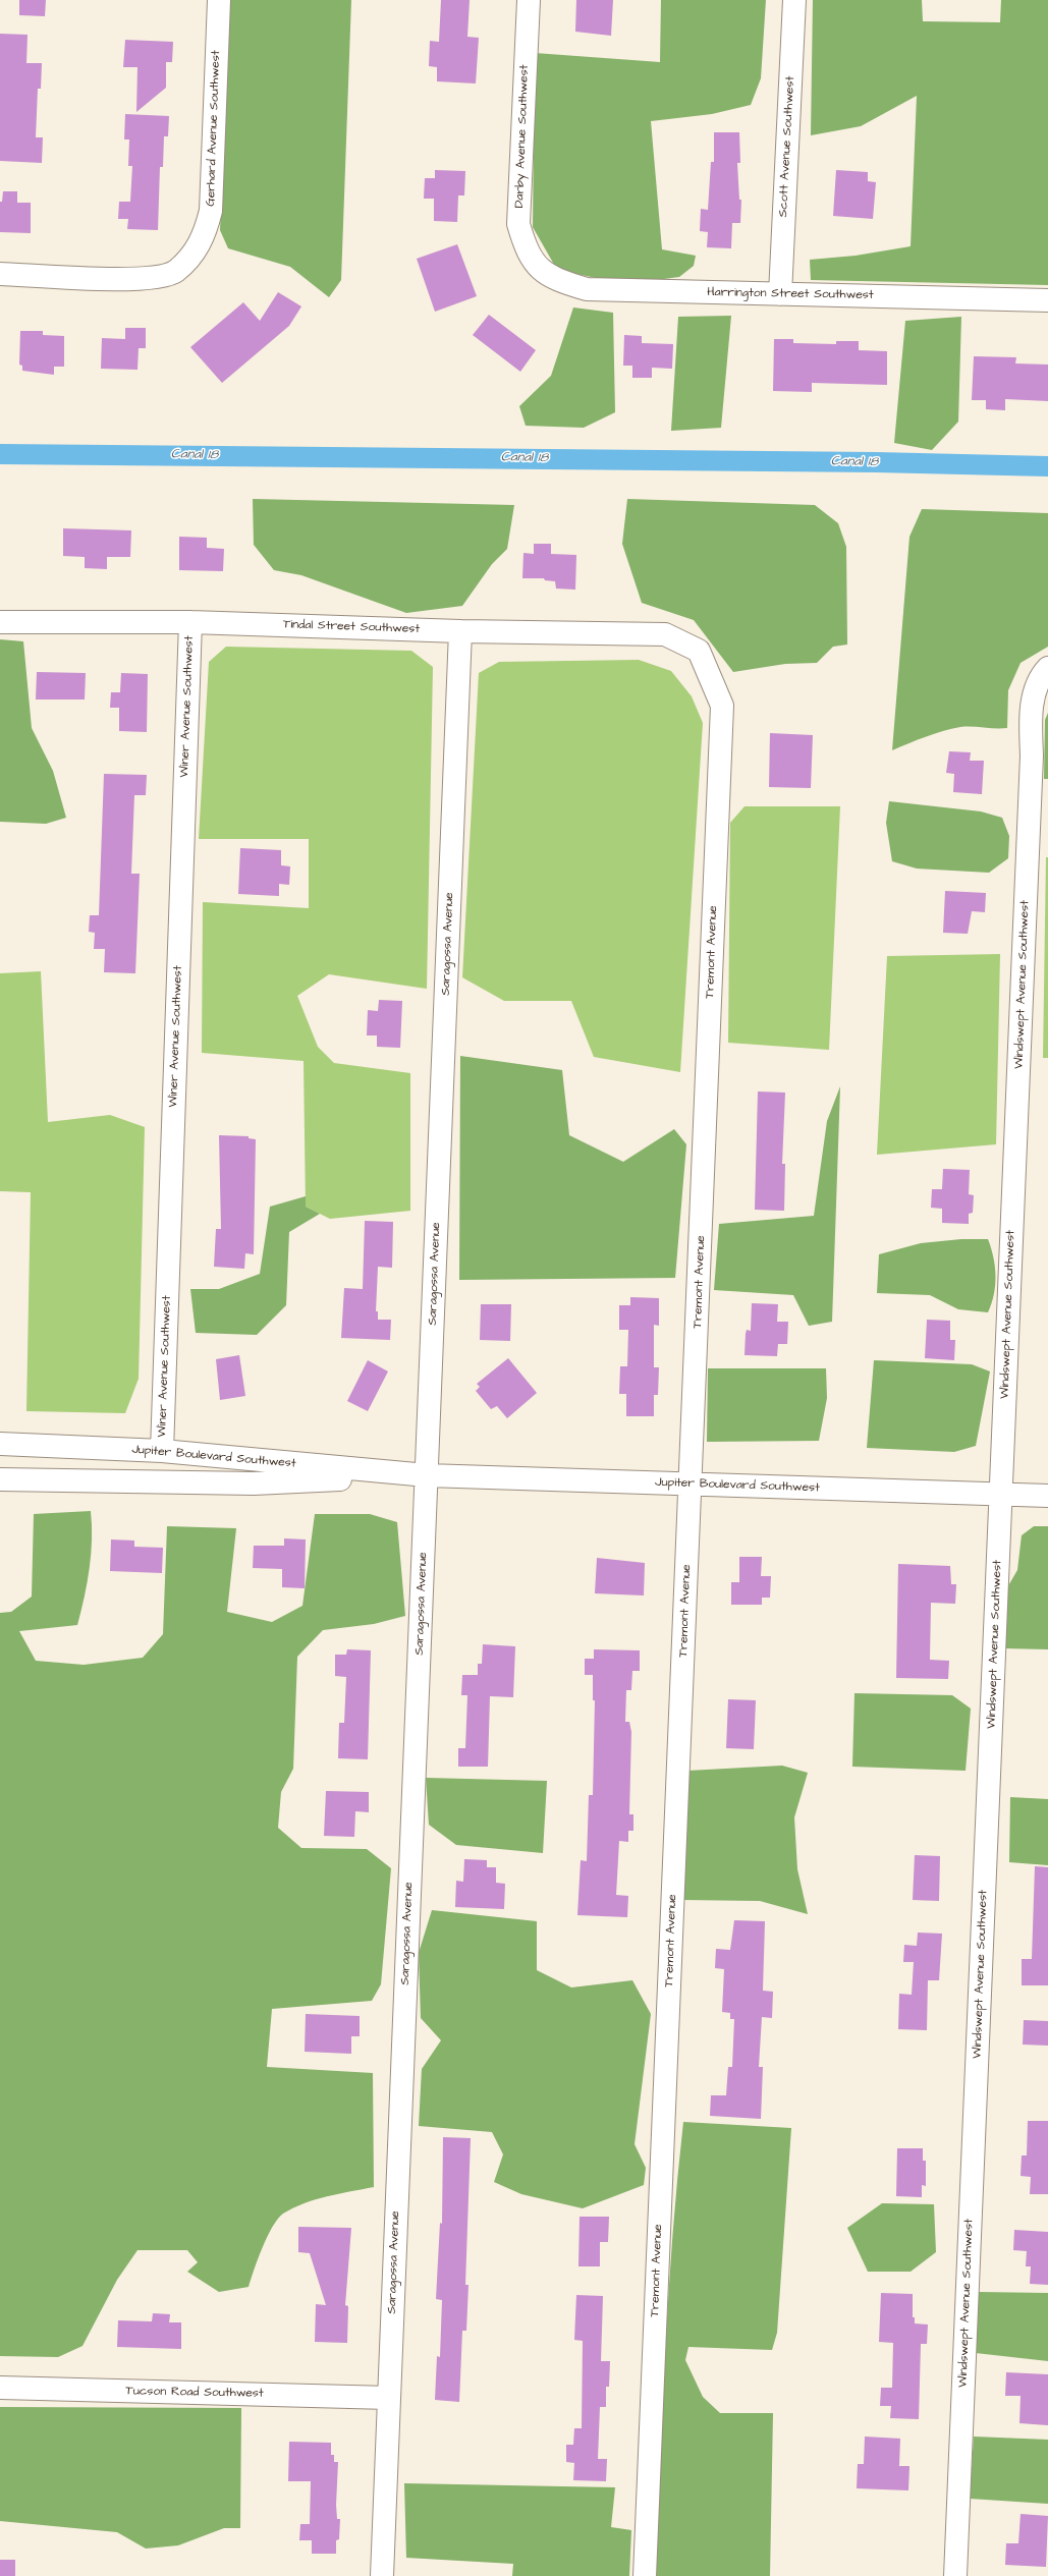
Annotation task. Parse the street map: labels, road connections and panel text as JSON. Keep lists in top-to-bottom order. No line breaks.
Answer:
{"streets":{"street":["Gerhard Avenue Southwest","Darby Avenue Southwest","Scott Avenue Southwest","Harrington Street Southwest","Tindal Street Southwest","Winer Avenue Southwest","Saragossa Avenue","Tremont Avenue","Windswept Avenue Southwest","Jupiter Boulevard Southwest","Tucson Road Southwest"]},"crossings":[["Darby Avenue Southwest","Harrington Street Southwest"],["Scott Avenue Southwest","Harrington Street Southwest"],["Tindal Street Southwest","Winer Avenue Southwest"],["Tindal Street Southwest","Saragossa Avenue"],["Tindal Street Southwest","Tremont Avenue"],["Winer Avenue Southwest","Jupiter Boulevard Southwest"],["Saragossa Avenue","Jupiter Boulevard Southwest"],["Saragossa Avenue","Tucson Road Southwest"],["Tremont Avenue","Jupiter Boulevard Southwest"],["Windswept Avenue Southwest","Jupiter Boulevard Southwest"]],"water":["Canal 18"]}
